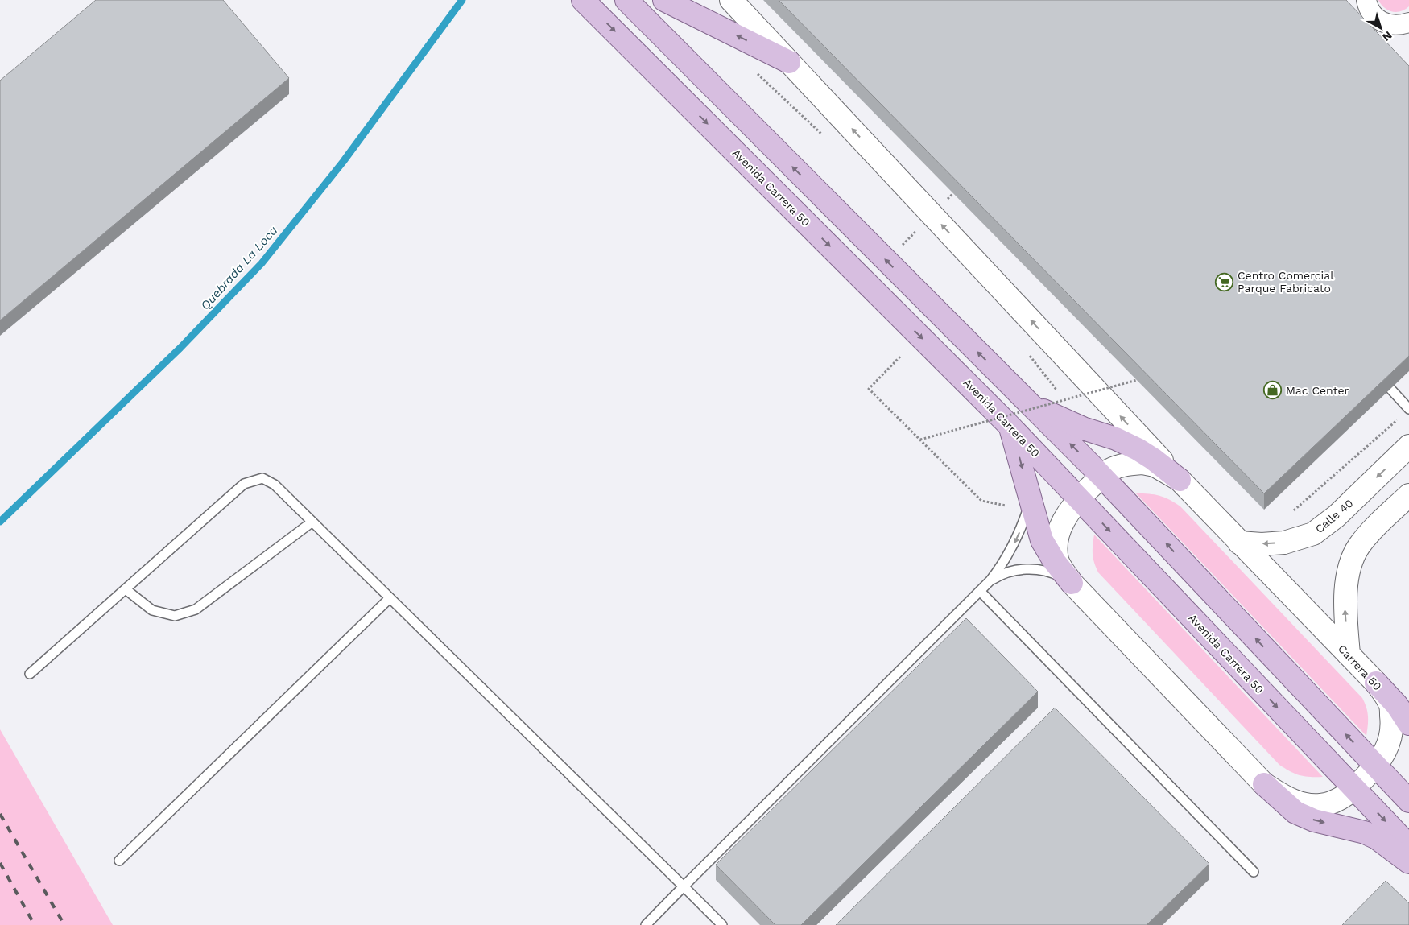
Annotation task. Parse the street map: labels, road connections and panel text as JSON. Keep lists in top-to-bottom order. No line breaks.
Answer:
{"streets":{"main road":["Avenida Carrera 50","Calle 40","Carrera 50"]},"crossings":[["Avenida Carrera 50","Carrera 50"],["Calle 40","Carrera 50"]],"one_way":["Calle 40"],"water":["Quebrada La Loca"],"places":{"supermarket":["Centro Comercial Parque Fabricato"],"shop":["Mac Center"]},"north":"bottom right"}
